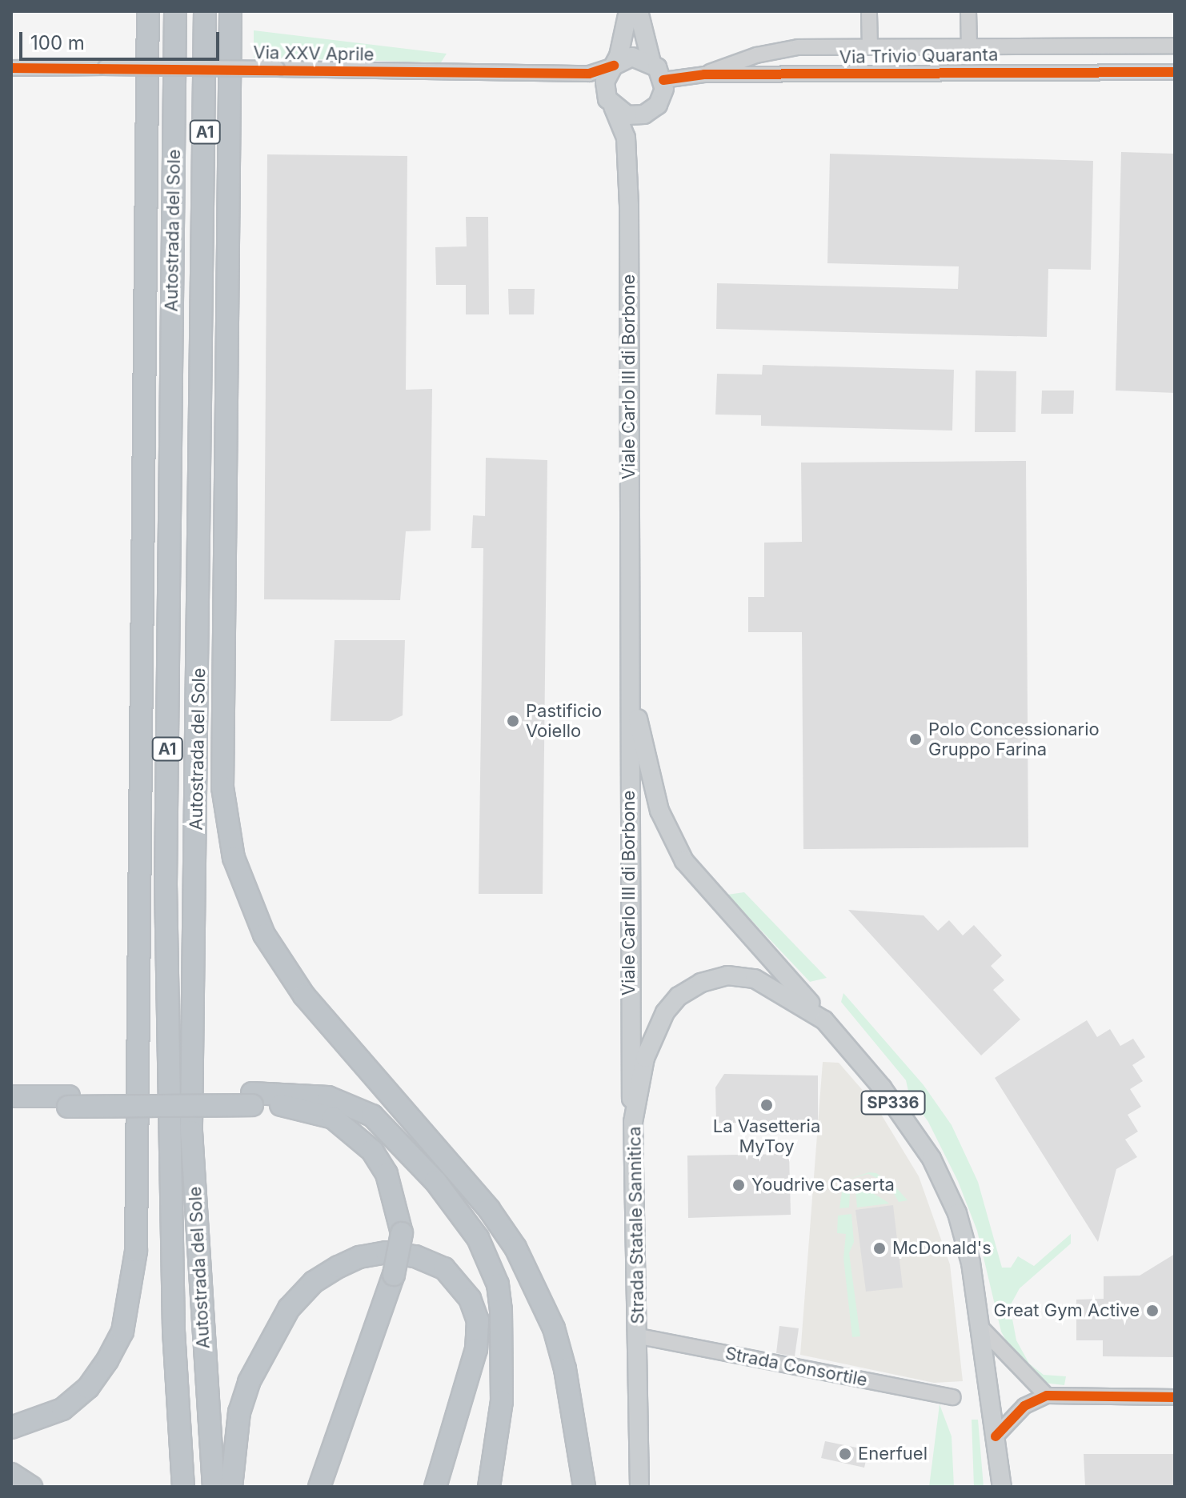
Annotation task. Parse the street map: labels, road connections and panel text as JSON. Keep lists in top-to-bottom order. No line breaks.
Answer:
{"streets":{"highway":["A1","Autostrada del Sole"],"main road":["Viale Carlo III di Borbone","SP336","Strada Statale Sannitica"],"street":["Via XXV Aprile","Via Trivio Quaranta","Strada Consortile"]},"crossings":[["Via XXV Aprile","Via Trivio Quaranta"],["Via XXV Aprile","Viale Carlo III di Borbone"],["Via Trivio Quaranta","Viale Carlo III di Borbone"],["Viale Carlo III di Borbone","Strada Statale Sannitica"],["Strada Statale Sannitica","Strada Consortile"]],"places":["Pastificio Voiello","Polo Concessionario Gruppo Farina","La Vasetteria MyToy","Youdrive Caserta","McDonald's","Great Gym Active","Enerfuel"],"scale_bar":"100 m"}
